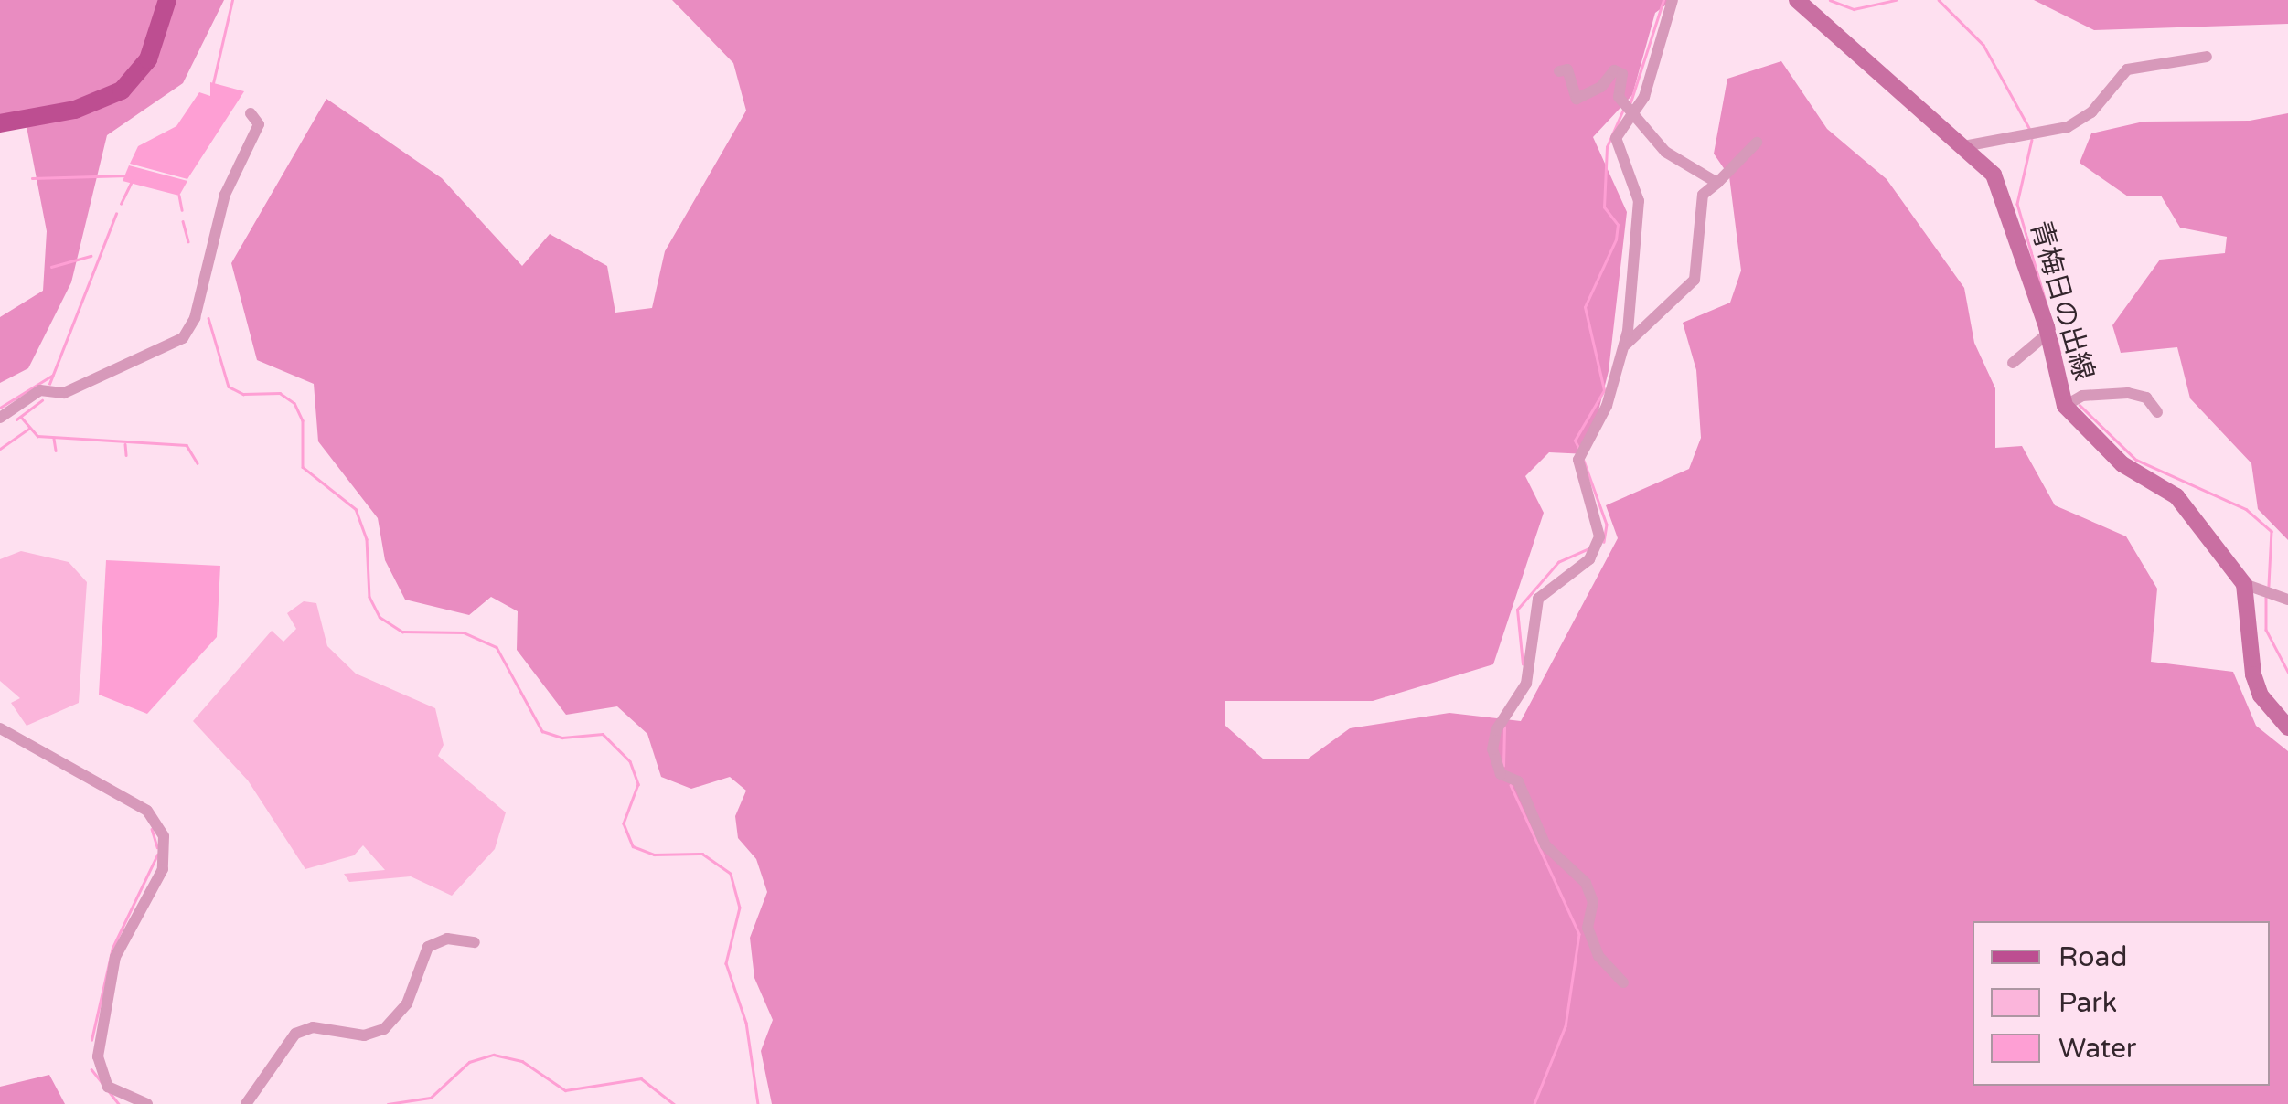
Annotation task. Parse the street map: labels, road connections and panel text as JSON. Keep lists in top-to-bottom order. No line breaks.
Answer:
{"streets":{"main road":["青梅日の出線"]},"legend":["Road","Park","Water"]}
